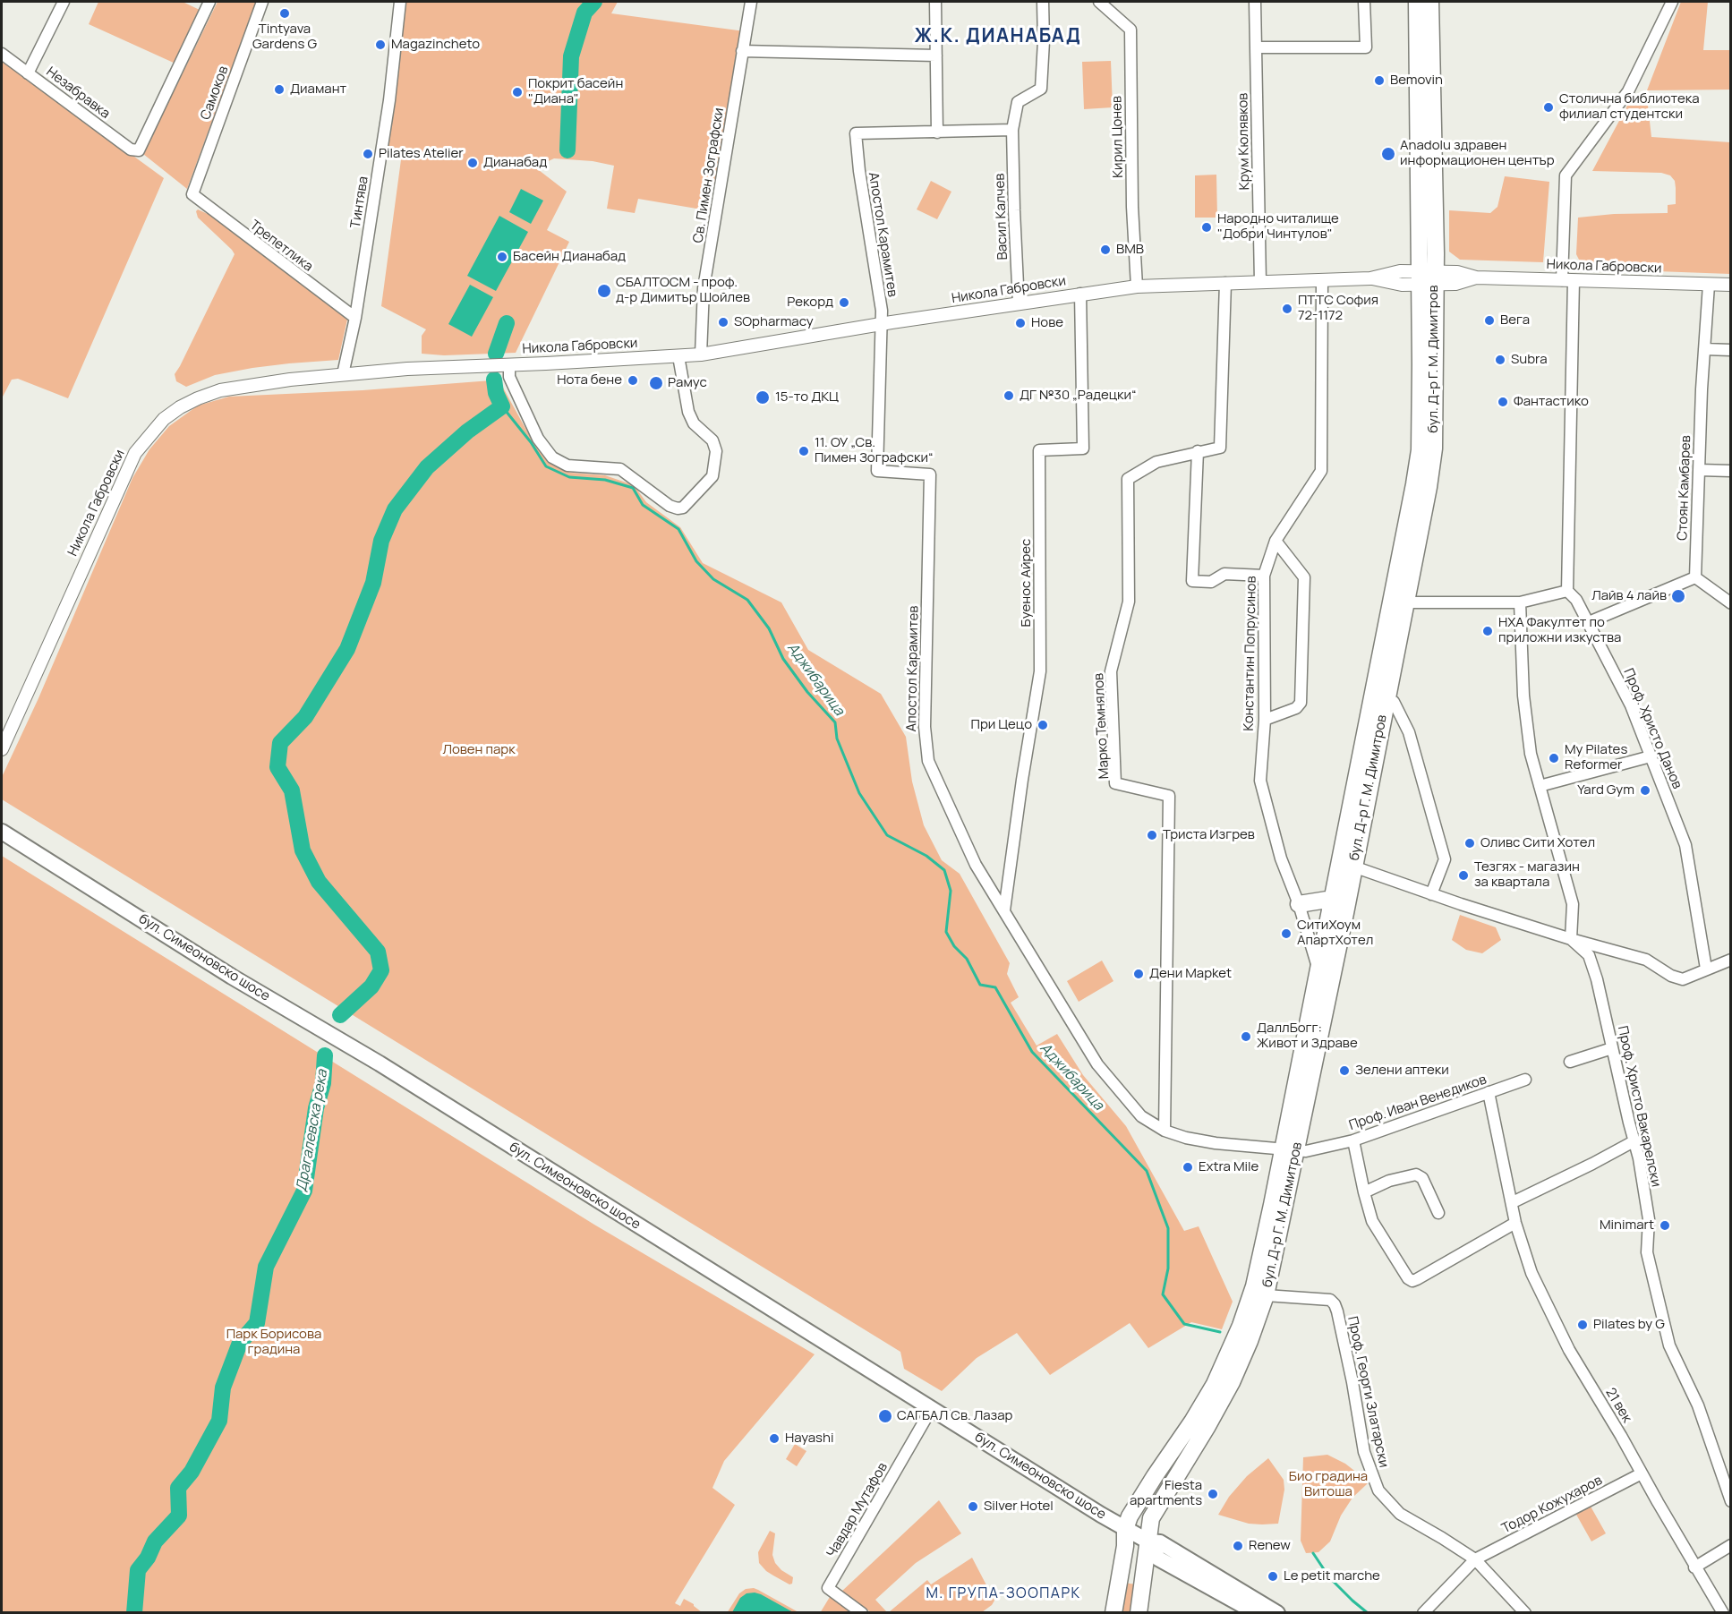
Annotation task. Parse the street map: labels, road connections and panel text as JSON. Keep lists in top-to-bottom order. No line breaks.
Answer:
{"streets":{"main road":["бул. Д-р Г. М. Димитров","бул. Симеоновско шосе"],"street":["Незабравка","Самоков","Кирил Цонев","Крум Кюлявков","Св. Пимен Зографски","Тинтява","Васил Калчев","Апостол Карамитев","Трепетлика","Никола Габровски","Стоян Камбарев","Буенос Айрес","Константин Попрусинов","Марко Темнялов","Проф. Христо Данов","Проф. Иван Венедиков","Проф. Христо Вакарелски","Проф. Георги Златарски","21 век","Тодор Кожухаров","Чавдар Мутафов"]},"crossings":[["Самоков","Трепетлика"],["Кирил Цонев","Никола Габровски"],["Крум Кюлявков","Никола Габровски"],["Св. Пимен Зографски","Никола Габровски"],["Тинтява","Трепетлика"],["Тинтява","Никола Габровски"],["Васил Калчев","Никола Габровски"],["Апостол Карамитев","Никола Габровски"],["Апостол Карамитев","бул. Д-р Г. М. Димитров"],["Апостол Карамитев","Буенос Айрес"],["Апостол Карамитев","Марко Темнялов"],["Апостол Карамитев","Проф. Иван Венедиков"],["Никола Габровски","бул. Д-р Г. М. Димитров"],["Никола Габровски","Стоян Камбарев"],["Никола Габровски","Буенос Айрес"],["Никола Габровски","Константин Попрусинов"],["Никола Габровски","Марко Темнялов"],["бул. Д-р Г. М. Димитров","Константин Попрусинов"],["бул. Д-р Г. М. Димитров","бул. Симеоновско шосе"],["бул. Д-р Г. М. Димитров","Проф. Иван Венедиков"],["бул. Д-р Г. М. Димитров","Проф. Христо Вакарелски"],["бул. Д-р Г. М. Димитров","Проф. Георги Златарски"],["Проф. Христо Данов","Проф. Христо Вакарелски"],["бул. Симеоновско шосе","Чавдар Мутафов"],["Проф. Иван Венедиков","21 век"],["Проф. Георги Златарски","Тодор Кожухаров"],["21 век","Тодор Кожухаров"]],"districts":["Ж.К. ДИАНАБАД","М. ГРУПА-ЗООПАРК"],"water":["Аджибарица","Драгалевска река"],"parks":["Ловен парк","Парк Борисова градина","Био градина Витоша"],"places":["Tintyava Gardens G","Magazincheto","Bemovin","Диамант","Покрит басейн \"Диана\"","Столична библиотека филиал студентски","Pilates Atelier","Anadolu здравен информационен център","Дианабад","Народно читалище \"Добри Чинтулов\"","BMB","Басейн Дианабад","СБАЛТОСМ - проф. д-р Димитър Шойлев","Рекорд","ПТТС София 72-1172","Вега","SOpharmacy","Нове","Subra","Нота бене","Рамус","ДГ №30 „Радецки“","15-то ДКЦ","Фантастико","11. ОУ „Св. Пимен Зографски“","Лайв 4 лайв","НХА Факултет по приложни изкуства","При Цецо","My Pilates Reformer","Yard Gym","Триста Изгрев","Оливс Сити Хотел","Тезгях - магазин за квартала","СитиХоум АпартХотел","Дени Mapket","ДаллБогг: Живот и Здраве","Зелени аптеки","Extra Mile","Minimart","Pilates by G","САГБАЛ Св. Лазар","Hayashi","Fiesta apartments","Silver Hotel","Renew","Le petit marche"]}
